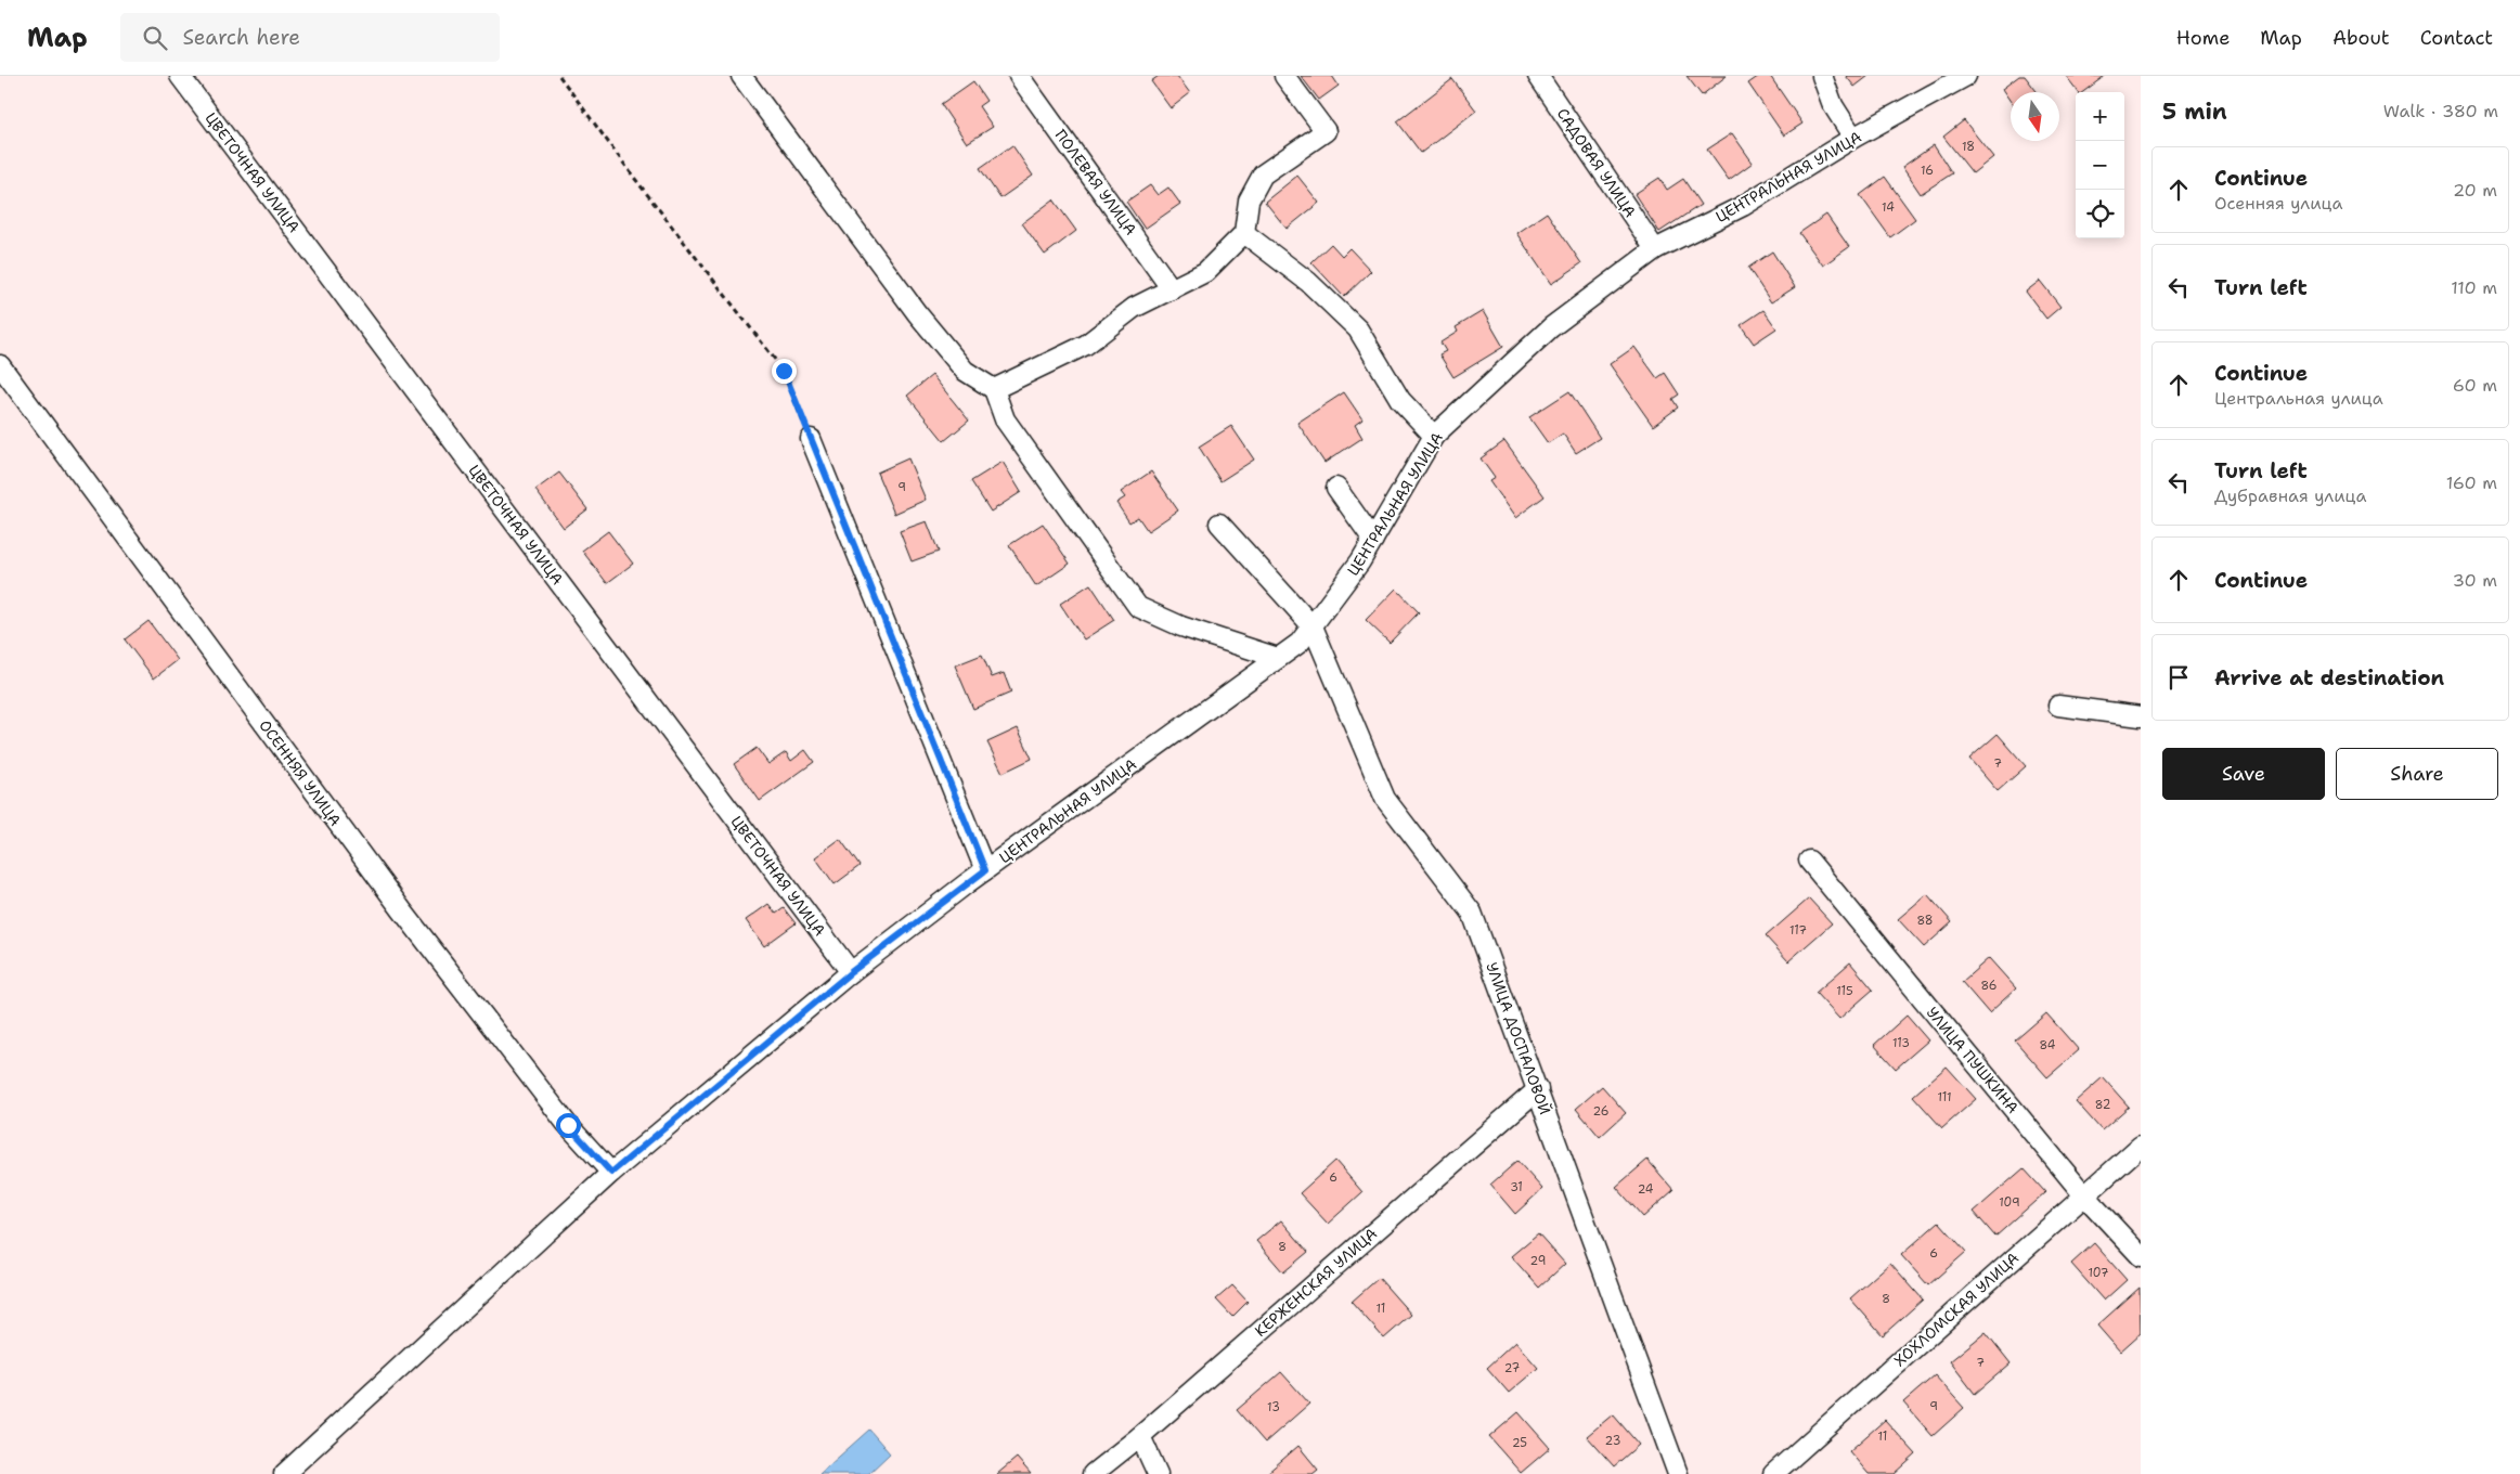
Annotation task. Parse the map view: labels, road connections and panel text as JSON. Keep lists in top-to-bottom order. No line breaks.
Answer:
{"streets":{"street":["САДОВАЯ УЛИЦА","ЦВЕТОЧНАЯ УЛИЦА","ЦЕНТРАЛЬНАЯ УЛИЦА","ПОЛЕВАЯ УЛИЦА","ОСЕННЯЯ УЛИЦА","УЛИЦА ДОСПАЛОВОЙ","УЛИЦА ПУШКИНА","КЕРЖЕНСКАЯ УЛИЦА","ХОХЛОМСКАЯ УЛИЦА"]},"crossings":[["САДОВАЯ УЛИЦА","ЦЕНТРАЛЬНАЯ УЛИЦА"],["ЦВЕТОЧНАЯ УЛИЦА","ЦЕНТРАЛЬНАЯ УЛИЦА"],["ЦЕНТРАЛЬНАЯ УЛИЦА","ОСЕННЯЯ УЛИЦА"],["ЦЕНТРАЛЬНАЯ УЛИЦА","УЛИЦА ДОСПАЛОВОЙ"],["УЛИЦА ДОСПАЛОВОЙ","КЕРЖЕНСКАЯ УЛИЦА"],["УЛИЦА ПУШКИНА","ХОХЛОМСКАЯ УЛИЦА"]],"house_numbers":["18","16","14","9","7","88","117","86","115","113","84","111","82","26","6","31","24","109","8","6","29","107","8","11","7","27","9","13","11","23","25"],"north":"bottom","page":{"header":"Map","search":"Search here","nav":["Home","Map","About","Contact"],"heading":["5 min","Walk · 380 m"],"map_buttons":["+","−"],"list":[["Continue","Осенняя улица","20 m"],["Turn left","110 m"],["Continue","Центральная улица","60 m"],["Turn left","Дубравная улица","160 m"],["Continue","30 m"],"Arrive at destination"],"buttons":["Save","Share"]}}
